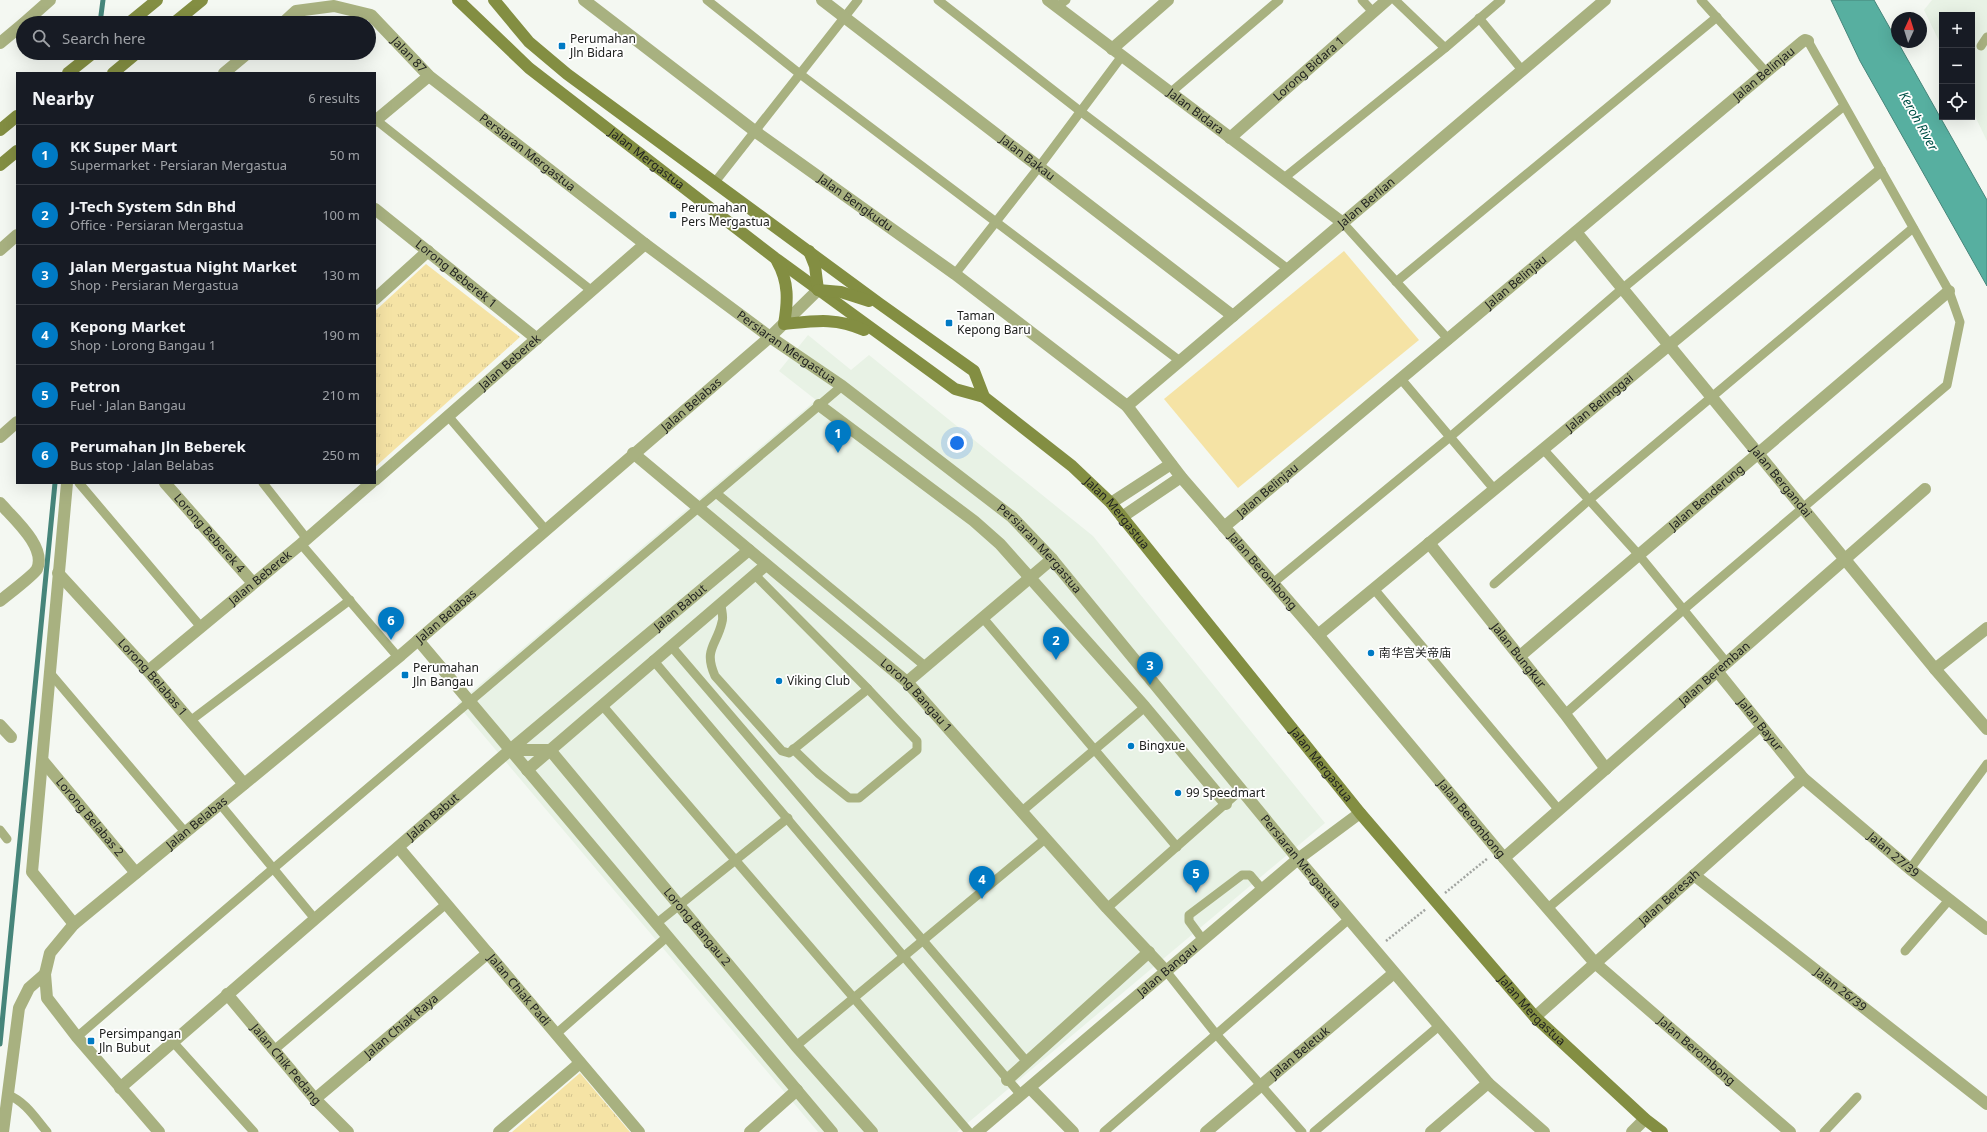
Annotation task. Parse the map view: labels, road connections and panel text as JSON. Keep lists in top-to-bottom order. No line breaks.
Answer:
{"streets":{"main road":["Jalan Mergastua"],"street":["Jalan 87","Lorong Bidara 1","Jalan Belinjau","Jalan Bidara","Persiaran Mergastua","Jalan Bakau","Jalan Bengkudu","Jalan Berlian","Lorong Beberek 1","Jalan Beberek","Jalan Belinggai","Jalan Belabas","Jalan Bergandai","Jalan Benderung","Lorong Beberek 4","Jalan Berombong","Jalan Babut","Jalan Bungkur","Jalan Beremban","Lorong Belabas 1","Lorong Bangau 1","Jalan Bayur","Lorong Belabas 2","Jalan 27/39","Jalan Beresah","Lorong Bangau 2","Jalan Bangau","Jalan 26/39","Jalan Chiak Padi","Jalan Chiak Raya","Jalan Beletuk","Jalan Chik Pedang"]},"crossings":[["Jalan 87","Persiaran Mergastua"],["Lorong Bidara 1","Jalan Bidara"],["Jalan Belinjau","Jalan Bergandai"],["Jalan Belinjau","Jalan Berombong"],["Jalan Bidara","Jalan Berlian"],["Persiaran Mergastua","Jalan Beberek"],["Persiaran Mergastua","Jalan Belabas"],["Persiaran Mergastua","Jalan Bangau"],["Persiaran Mergastua","Jalan Beletuk"],["Jalan Bakau","Jalan Berlian"],["Jalan Mergastua","Jalan Belabas"],["Jalan Mergastua","Jalan Beresah"],["Jalan Mergastua","Jalan Bangau"],["Jalan Bengkudu","Jalan Berlian"],["Jalan Bengkudu","Jalan Berombong"],["Jalan Berlian","Jalan Berombong"],["Lorong Beberek 1","Jalan Beberek"],["Jalan Beberek","Lorong Beberek 4"],["Jalan Beberek","Lorong Belabas 1"],["Jalan Belinggai","Jalan Bergandai"],["Jalan Belinggai","Jalan Berombong"],["Jalan Belinggai","Jalan Bungkur"],["Jalan Belabas","Jalan Babut"],["Jalan Belabas","Lorong Belabas 1"],["Jalan Belabas","Lorong Bangau 1"],["Jalan Belabas","Lorong Belabas 2"],["Jalan Bergandai","Jalan Benderung"],["Jalan Bergandai","Jalan Beremban"],["Jalan Benderung","Jalan Bungkur"],["Jalan Berombong","Jalan Beremban"],["Jalan Berombong","Jalan Beresah"],["Jalan Babut","Lorong Bangau 1"],["Jalan Babut","Lorong Bangau 2"],["Jalan Babut","Jalan Chiak Padi"],["Jalan Babut","Jalan Chik Pedang"],["Jalan Bungkur","Jalan Beremban"],["Jalan Beremban","Jalan Bayur"],["Lorong Bangau 1","Jalan Bangau"],["Jalan Bayur","Jalan 27/39"],["Jalan Bayur","Jalan Beresah"],["Jalan 27/39","Jalan Beresah"],["Jalan Beresah","Jalan 26/39"],["Jalan Chiak Padi","Jalan Chiak Raya"],["Jalan Chiak Raya","Jalan Chik Pedang"]],"water":["Keroh River"],"places":{"transit":["Perumahan Jln Bidara","Perumahan Pers Mergastua","Taman Kepong Baru","Perumahan Jln Bangau","Persimpangan Jln Bubut"],"other":["南华宫关帝庙","Viking Club","Bingxue","99 Speedmart"]},"north":"top","page":{"map_buttons":["+","−"],"search":"Search here","heading":["Nearby","6 results"],"list":[{"mark":"1","name":"KK Super Mart","note":"Supermarket · Persiaran Mergastua","value":"50 m"},{"mark":"2","name":"J-Tech System Sdn Bhd","note":"Office · Persiaran Mergastua","value":"100 m"},{"mark":"3","name":"Jalan Mergastua Night Market","note":"Shop · Persiaran Mergastua","value":"130 m"},{"mark":"4","name":"Kepong Market","note":"Shop · Lorong Bangau 1","value":"190 m"},{"mark":"5","name":"Petron","note":"Fuel · Jalan Bangau","value":"210 m"},{"mark":"6","name":"Perumahan Jln Beberek","note":"Bus stop · Jalan Belabas","value":"250 m"}],"pins":["1","6","2","3","5","4"]}}
